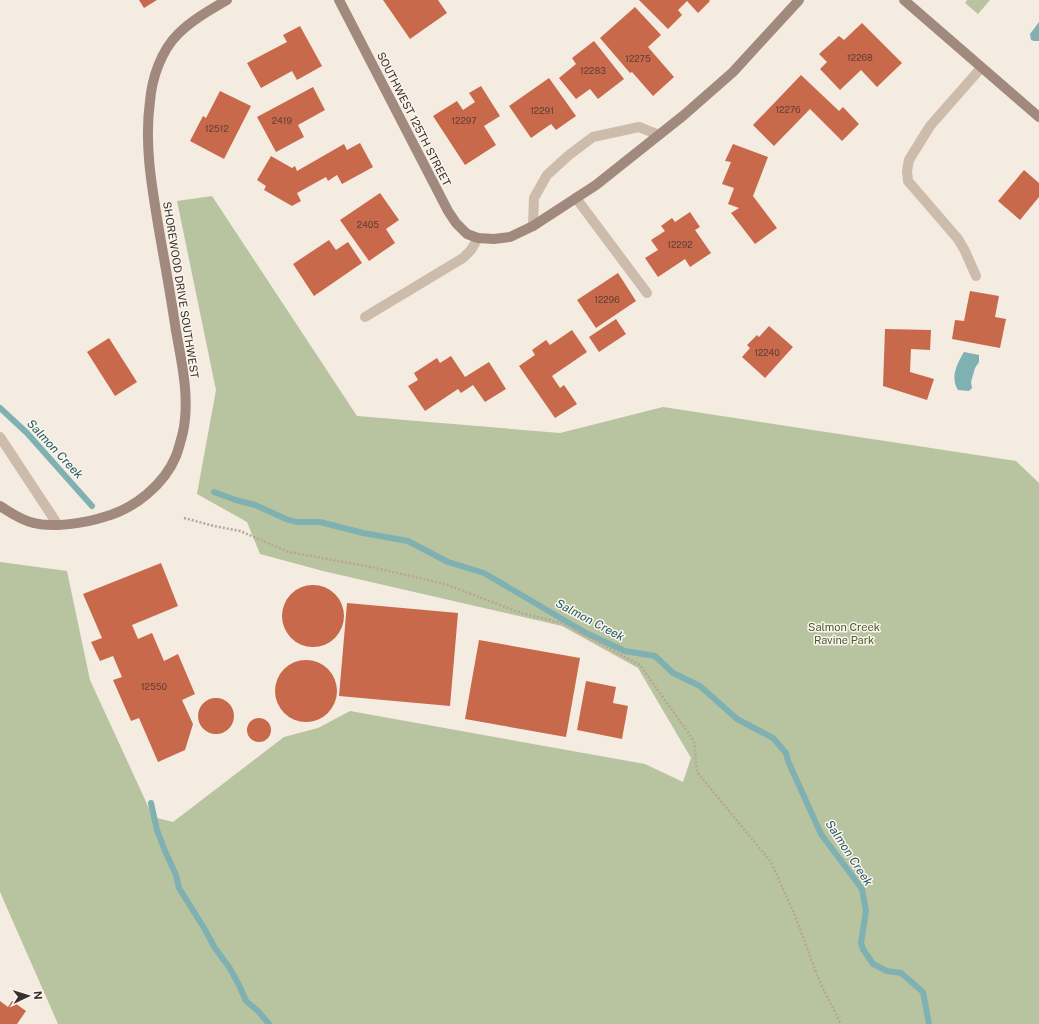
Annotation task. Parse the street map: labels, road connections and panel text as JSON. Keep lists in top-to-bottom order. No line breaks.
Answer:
{"streets":{"street":["SOUTHWEST 125TH STREET","SHOREWOOD DRIVE SOUTHWEST"]},"water":["Salmon Creek"],"parks":["Salmon Creek Ravine Park"],"house_numbers":["12268","12275","12283","12276","12291","2419","12297","12512","2405","12292","12296","12240","12550"],"north":"right"}
